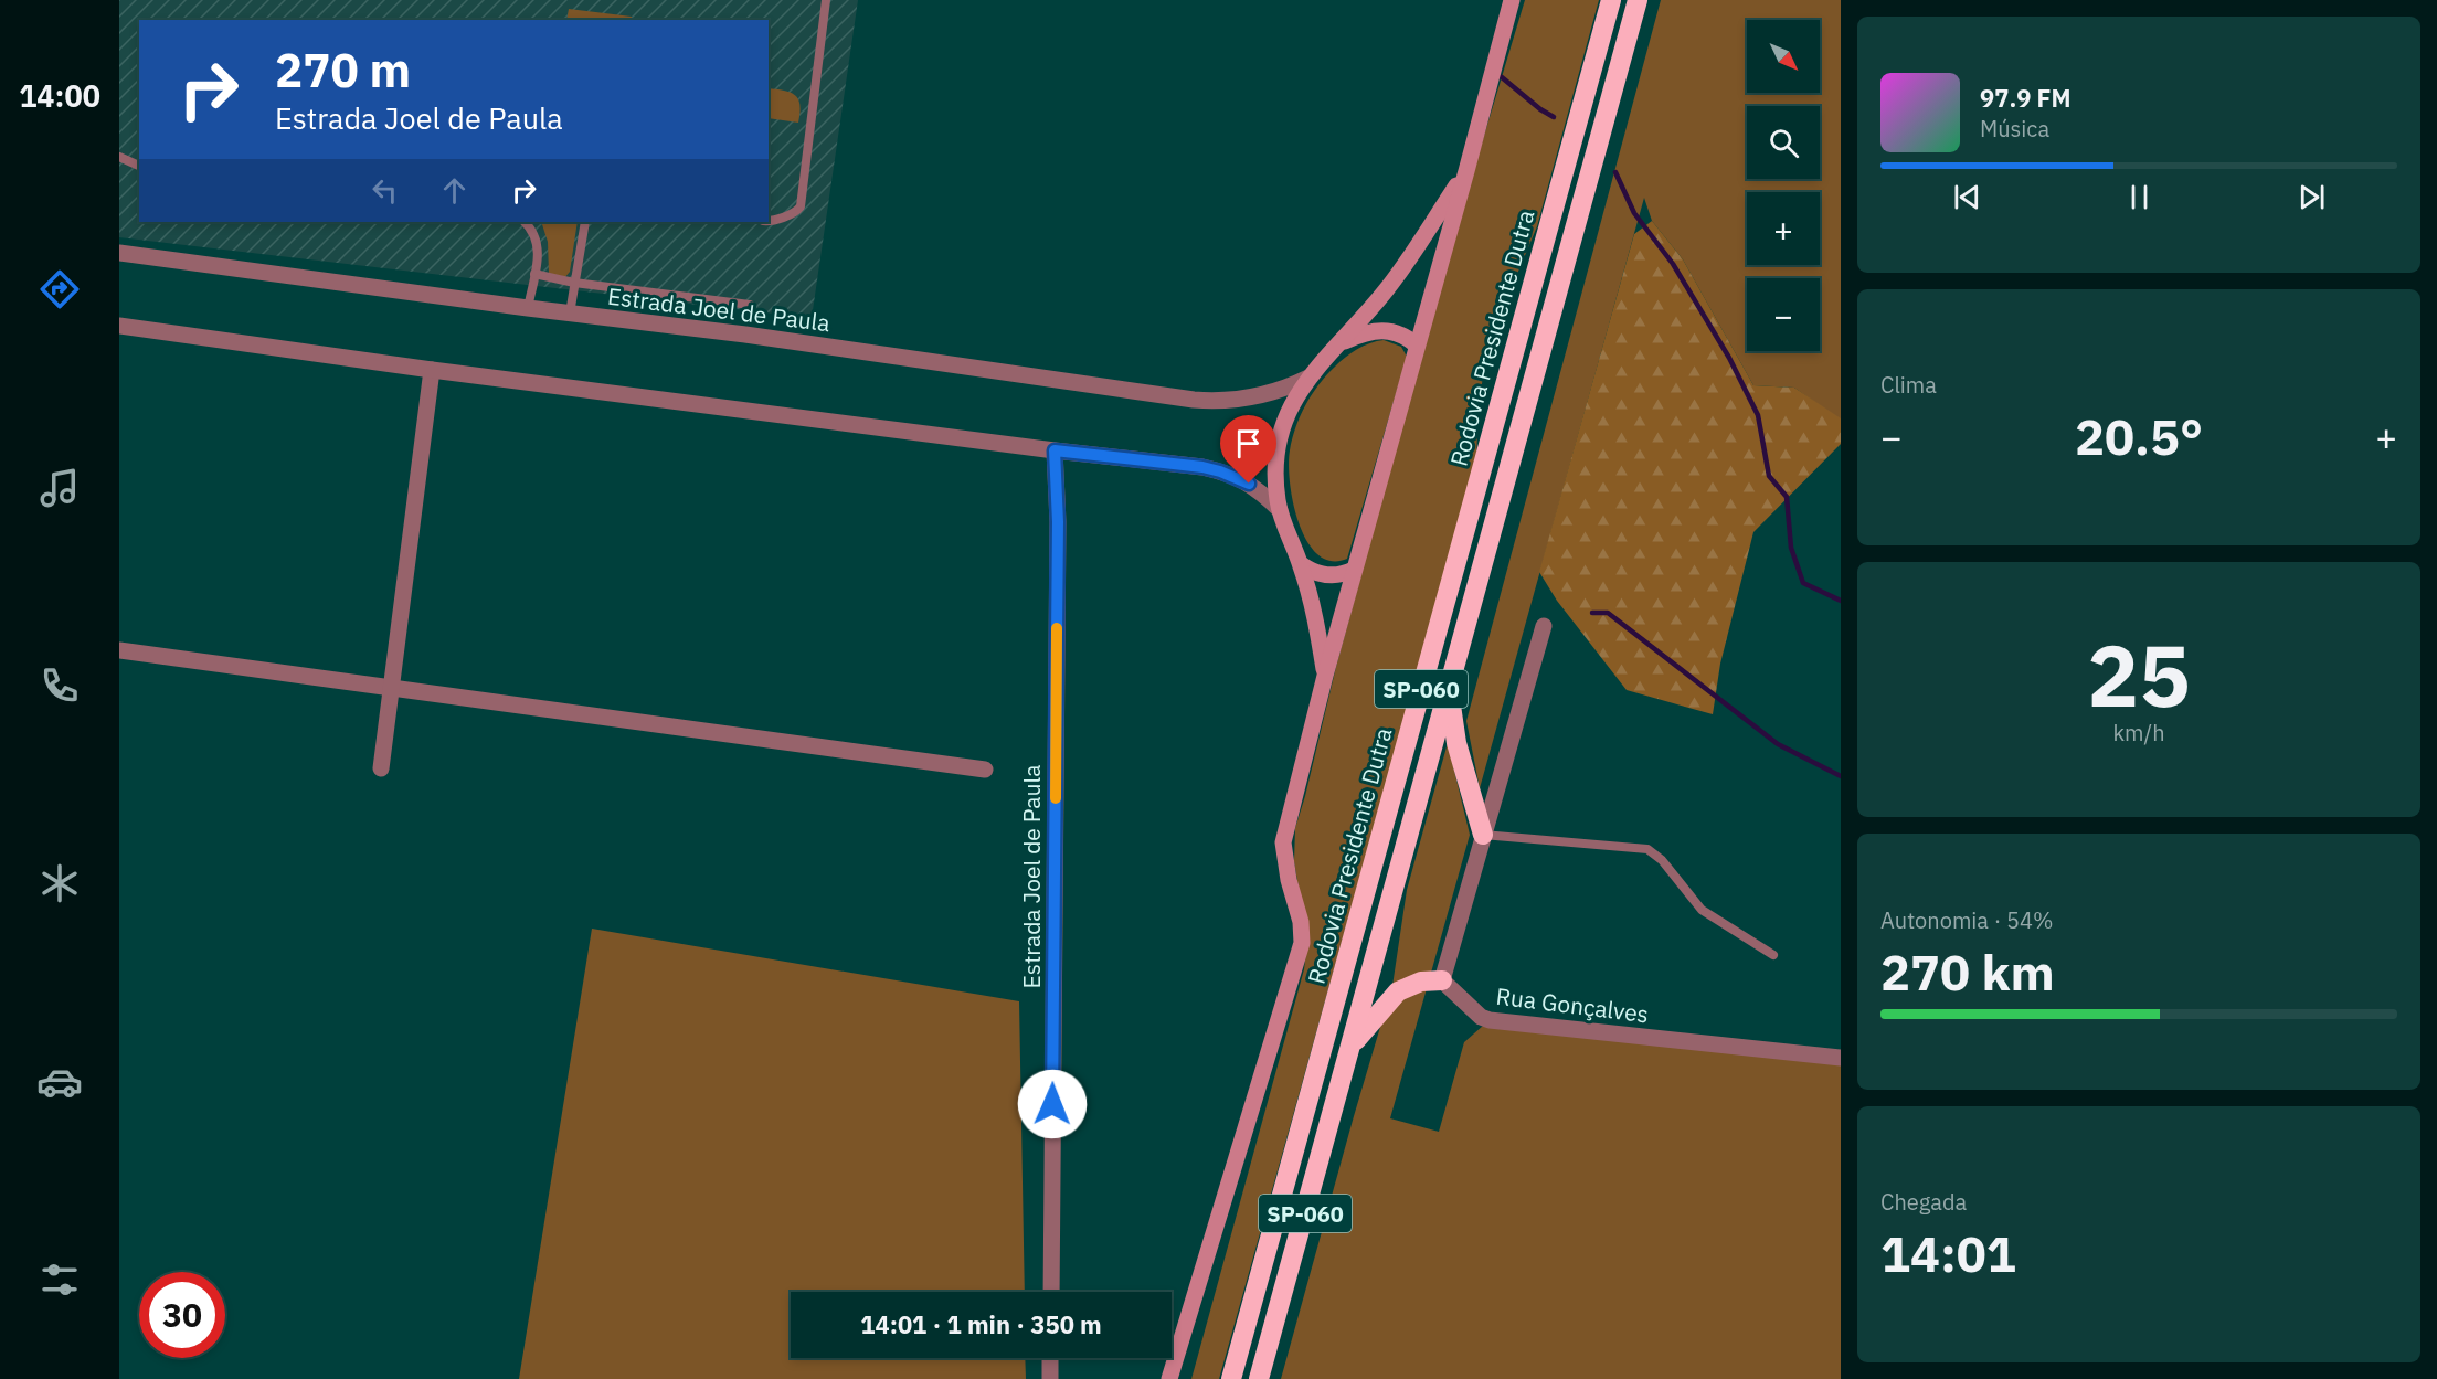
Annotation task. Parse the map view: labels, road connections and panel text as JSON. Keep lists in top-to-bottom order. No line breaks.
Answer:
{"streets":{"highway":["Rodovia Presidente Dutra","SP-060"],"street":["Estrada Joel de Paula","Rua Gonçalves"]},"north":"bottom right","page":{"tabs":"14:00","map_buttons":["+","−"],"turn":["270 m","Estrada Joel de Paula"],"song":["97.9 FM","Música"],"tile":["Clima",["25","km/h"],["Autonomia · 54%","270 km"],["Chegada","14:01"]],"heat":["−","20.5°","+"],"limit":"30","trip":"14:01 · 1 min · 350 m"}}
